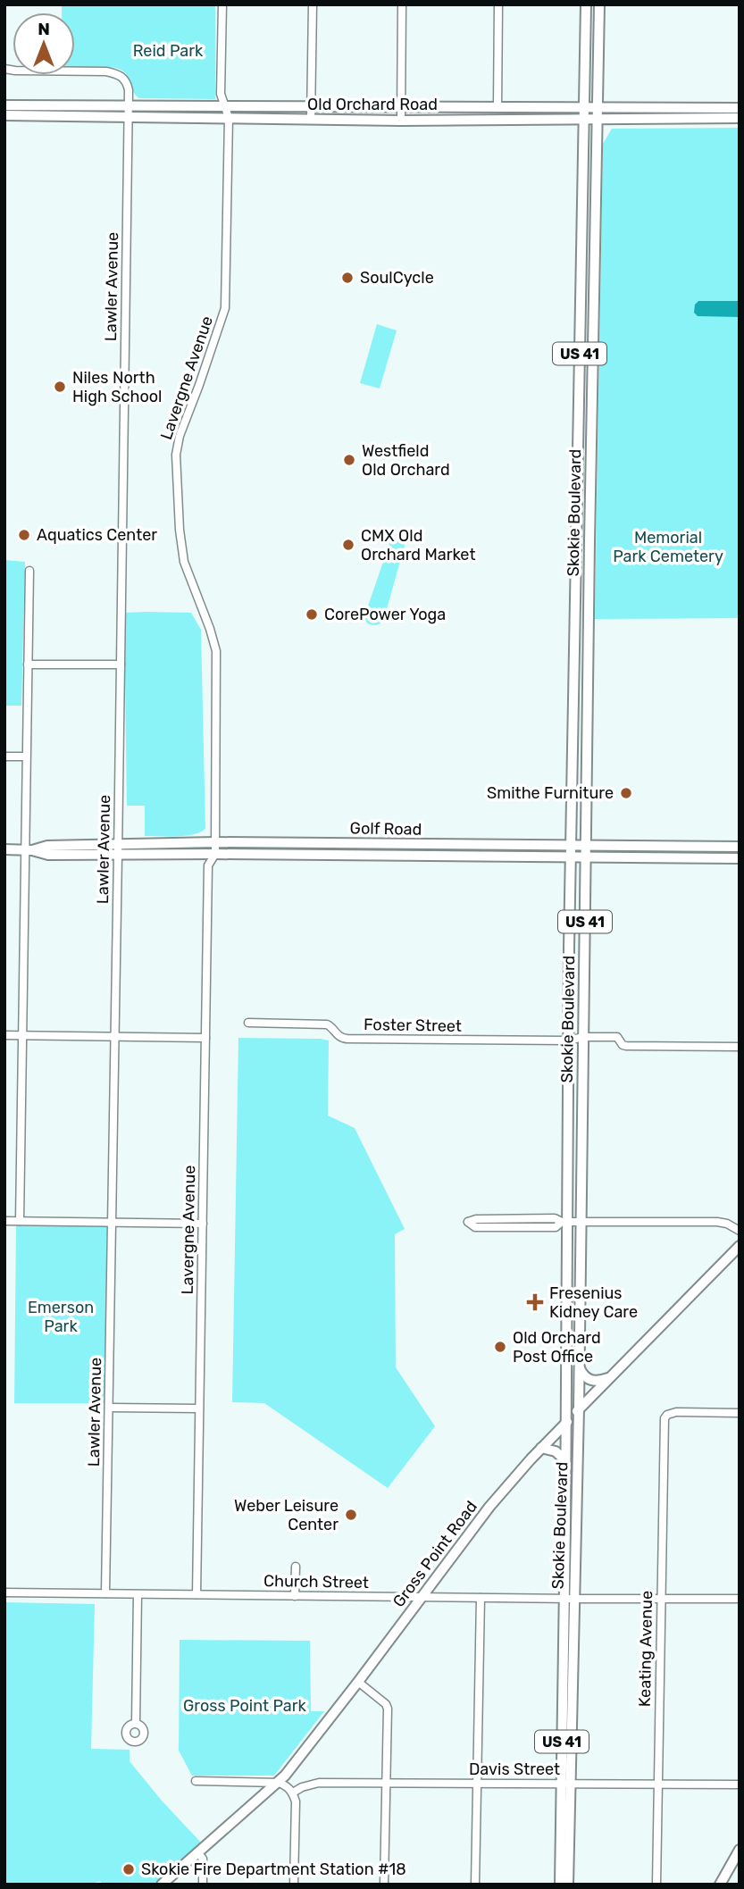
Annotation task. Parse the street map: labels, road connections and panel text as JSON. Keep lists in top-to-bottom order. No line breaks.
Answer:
{"streets":{"main road":["Old Orchard Road","US 41","Skokie Boulevard","Golf Road","Gross Point Road"],"street":["Lawler Avenue","Lavergne Avenue","Foster Street","Church Street","Keating Avenue","Davis Street"]},"crossings":[["Old Orchard Road","Lawler Avenue"],["Old Orchard Road","Lavergne Avenue"],["Old Orchard Road","Skokie Boulevard"],["Lawler Avenue","Golf Road"],["Lawler Avenue","Church Street"],["Lavergne Avenue","Golf Road"],["Lavergne Avenue","Church Street"],["Skokie Boulevard","Golf Road"],["Skokie Boulevard","Foster Street"],["Skokie Boulevard","Gross Point Road"],["Skokie Boulevard","Church Street"],["Skokie Boulevard","Davis Street"],["Gross Point Road","Church Street"],["Church Street","Keating Avenue"],["Keating Avenue","Davis Street"]],"parks":["Reid Park","Memorial Park Cemetery","Emerson Park","Gross Point Park"],"places":{"other":["SoulCycle","Niles North High School","Westfield Old Orchard","Aquatics Center","CMX Old Orchard Market","CorePower Yoga","Smithe Furniture","Old Orchard Post Office","Weber Leisure Center","Skokie Fire Department Station #18"],"health":["Fresenius Kidney Care"]},"north":"top"}
